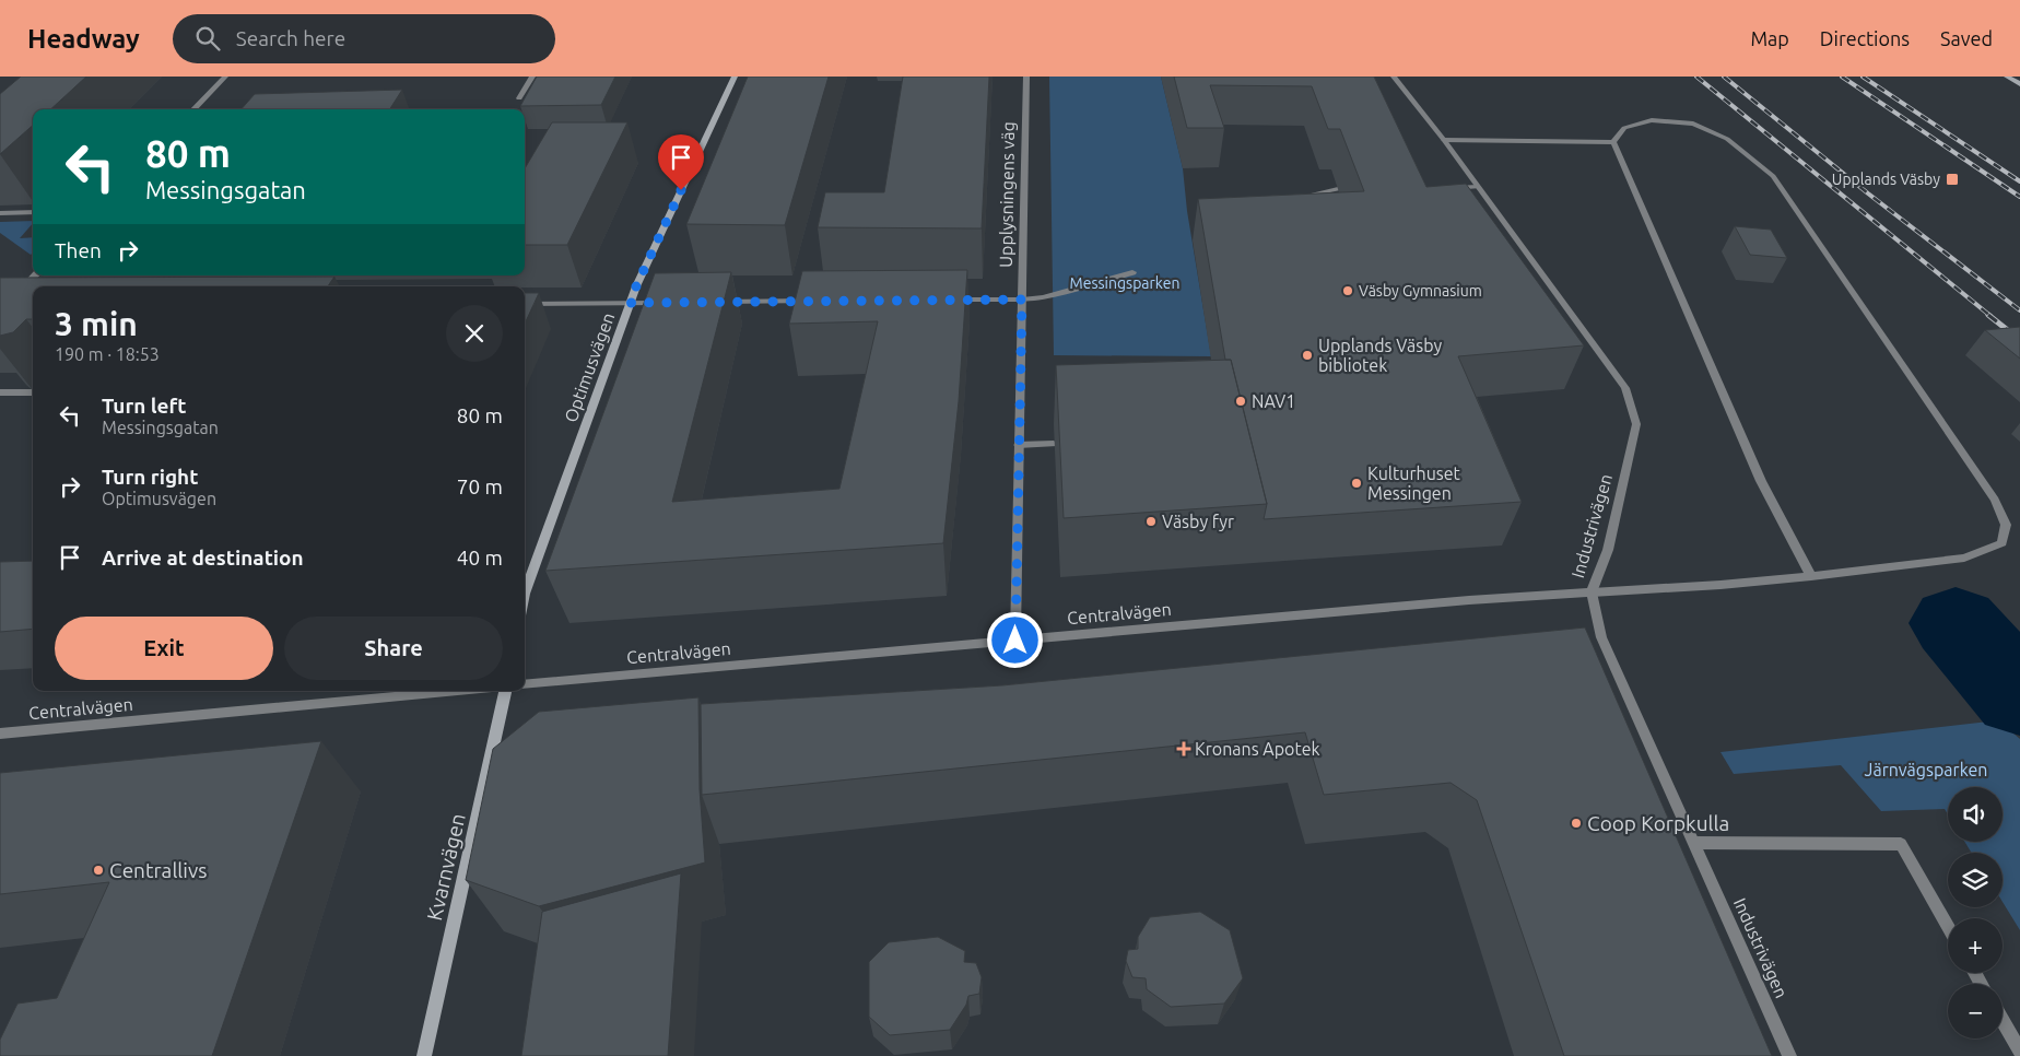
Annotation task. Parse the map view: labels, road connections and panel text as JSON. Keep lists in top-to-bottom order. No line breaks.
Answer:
{"streets":{"street":["Upplysningens väg","Optimusvägen","Industrivägen","Centralvägen","Kvarnvägen"]},"crossings":[["Upplysningens väg","Centralvägen"],["Industrivägen","Centralvägen"]],"parks":["Messingsparken","Järnvägsparken"],"places":{"transit":["Upplands Väsby"],"other":["Väsby Gymnasium","Upplands Väsby bibliotek","NAV1","Kulturhuset Messingen","Väsby fyr","Coop Korpkulla","Centrallivs"],"health":["Kronans Apotek"]},"page":{"header":"Headway","search":"Search here","nav":["Map","Directions","Saved"],"turn":["80 m","Messingsgatan"],"then":"Then","heading":["3 min","190 m · 18:53"],"list":[{"name":"Turn left","note":"Messingsgatan","value":"80 m"},{"name":"Turn right","note":"Optimusvägen","value":"70 m"},{"name":"Arrive at destination","value":"40 m"}],"buttons":["Exit","Share"],"map_buttons":["+","−"]}}
